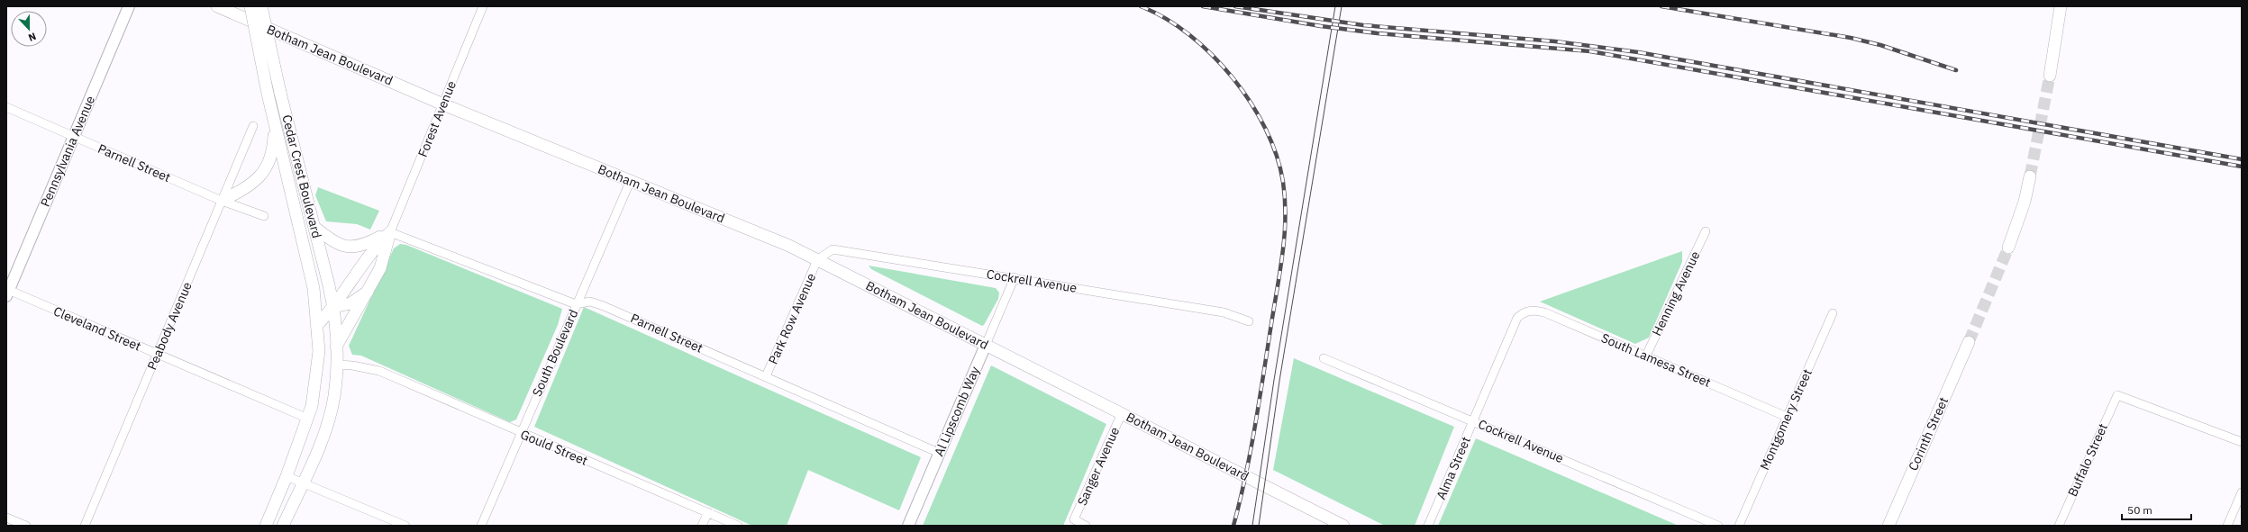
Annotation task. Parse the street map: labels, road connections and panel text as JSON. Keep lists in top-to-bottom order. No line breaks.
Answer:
{"streets":{"main road":["Botham Jean Boulevard","Cedar Crest Boulevard","Corinth Street"],"street":["Forest Avenue","Pennsylvania Avenue","Parnell Street","Cockrell Avenue","Henning Avenue","Park Row Avenue","Peabody Avenue","Cleveland Street","South Boulevard","South Lamesa Street","Al Lipscomb Way","Montgomery Street","Gould Street","Buffalo Street","Sanger Avenue","Alma Street"]},"crossings":[["Botham Jean Boulevard","Forest Avenue"],["Botham Jean Boulevard","Cockrell Avenue"],["Botham Jean Boulevard","Park Row Avenue"],["Botham Jean Boulevard","South Boulevard"],["Botham Jean Boulevard","Al Lipscomb Way"],["Botham Jean Boulevard","Sanger Avenue"],["Forest Avenue","Parnell Street"],["Pennsylvania Avenue","Parnell Street"],["Pennsylvania Avenue","Cleveland Street"],["Parnell Street","Park Row Avenue"],["Parnell Street","Peabody Avenue"],["Parnell Street","South Boulevard"],["Parnell Street","Al Lipscomb Way"],["Cedar Crest Boulevard","Cleveland Street"],["Cedar Crest Boulevard","Gould Street"],["Cockrell Avenue","Park Row Avenue"],["Cockrell Avenue","Al Lipscomb Way"],["Cockrell Avenue","Alma Street"],["Henning Avenue","South Lamesa Street"],["Peabody Avenue","Cleveland Street"],["South Boulevard","Gould Street"],["South Lamesa Street","Montgomery Street"],["South Lamesa Street","Alma Street"]],"scale_bar":"50 m","north":"bottom"}
